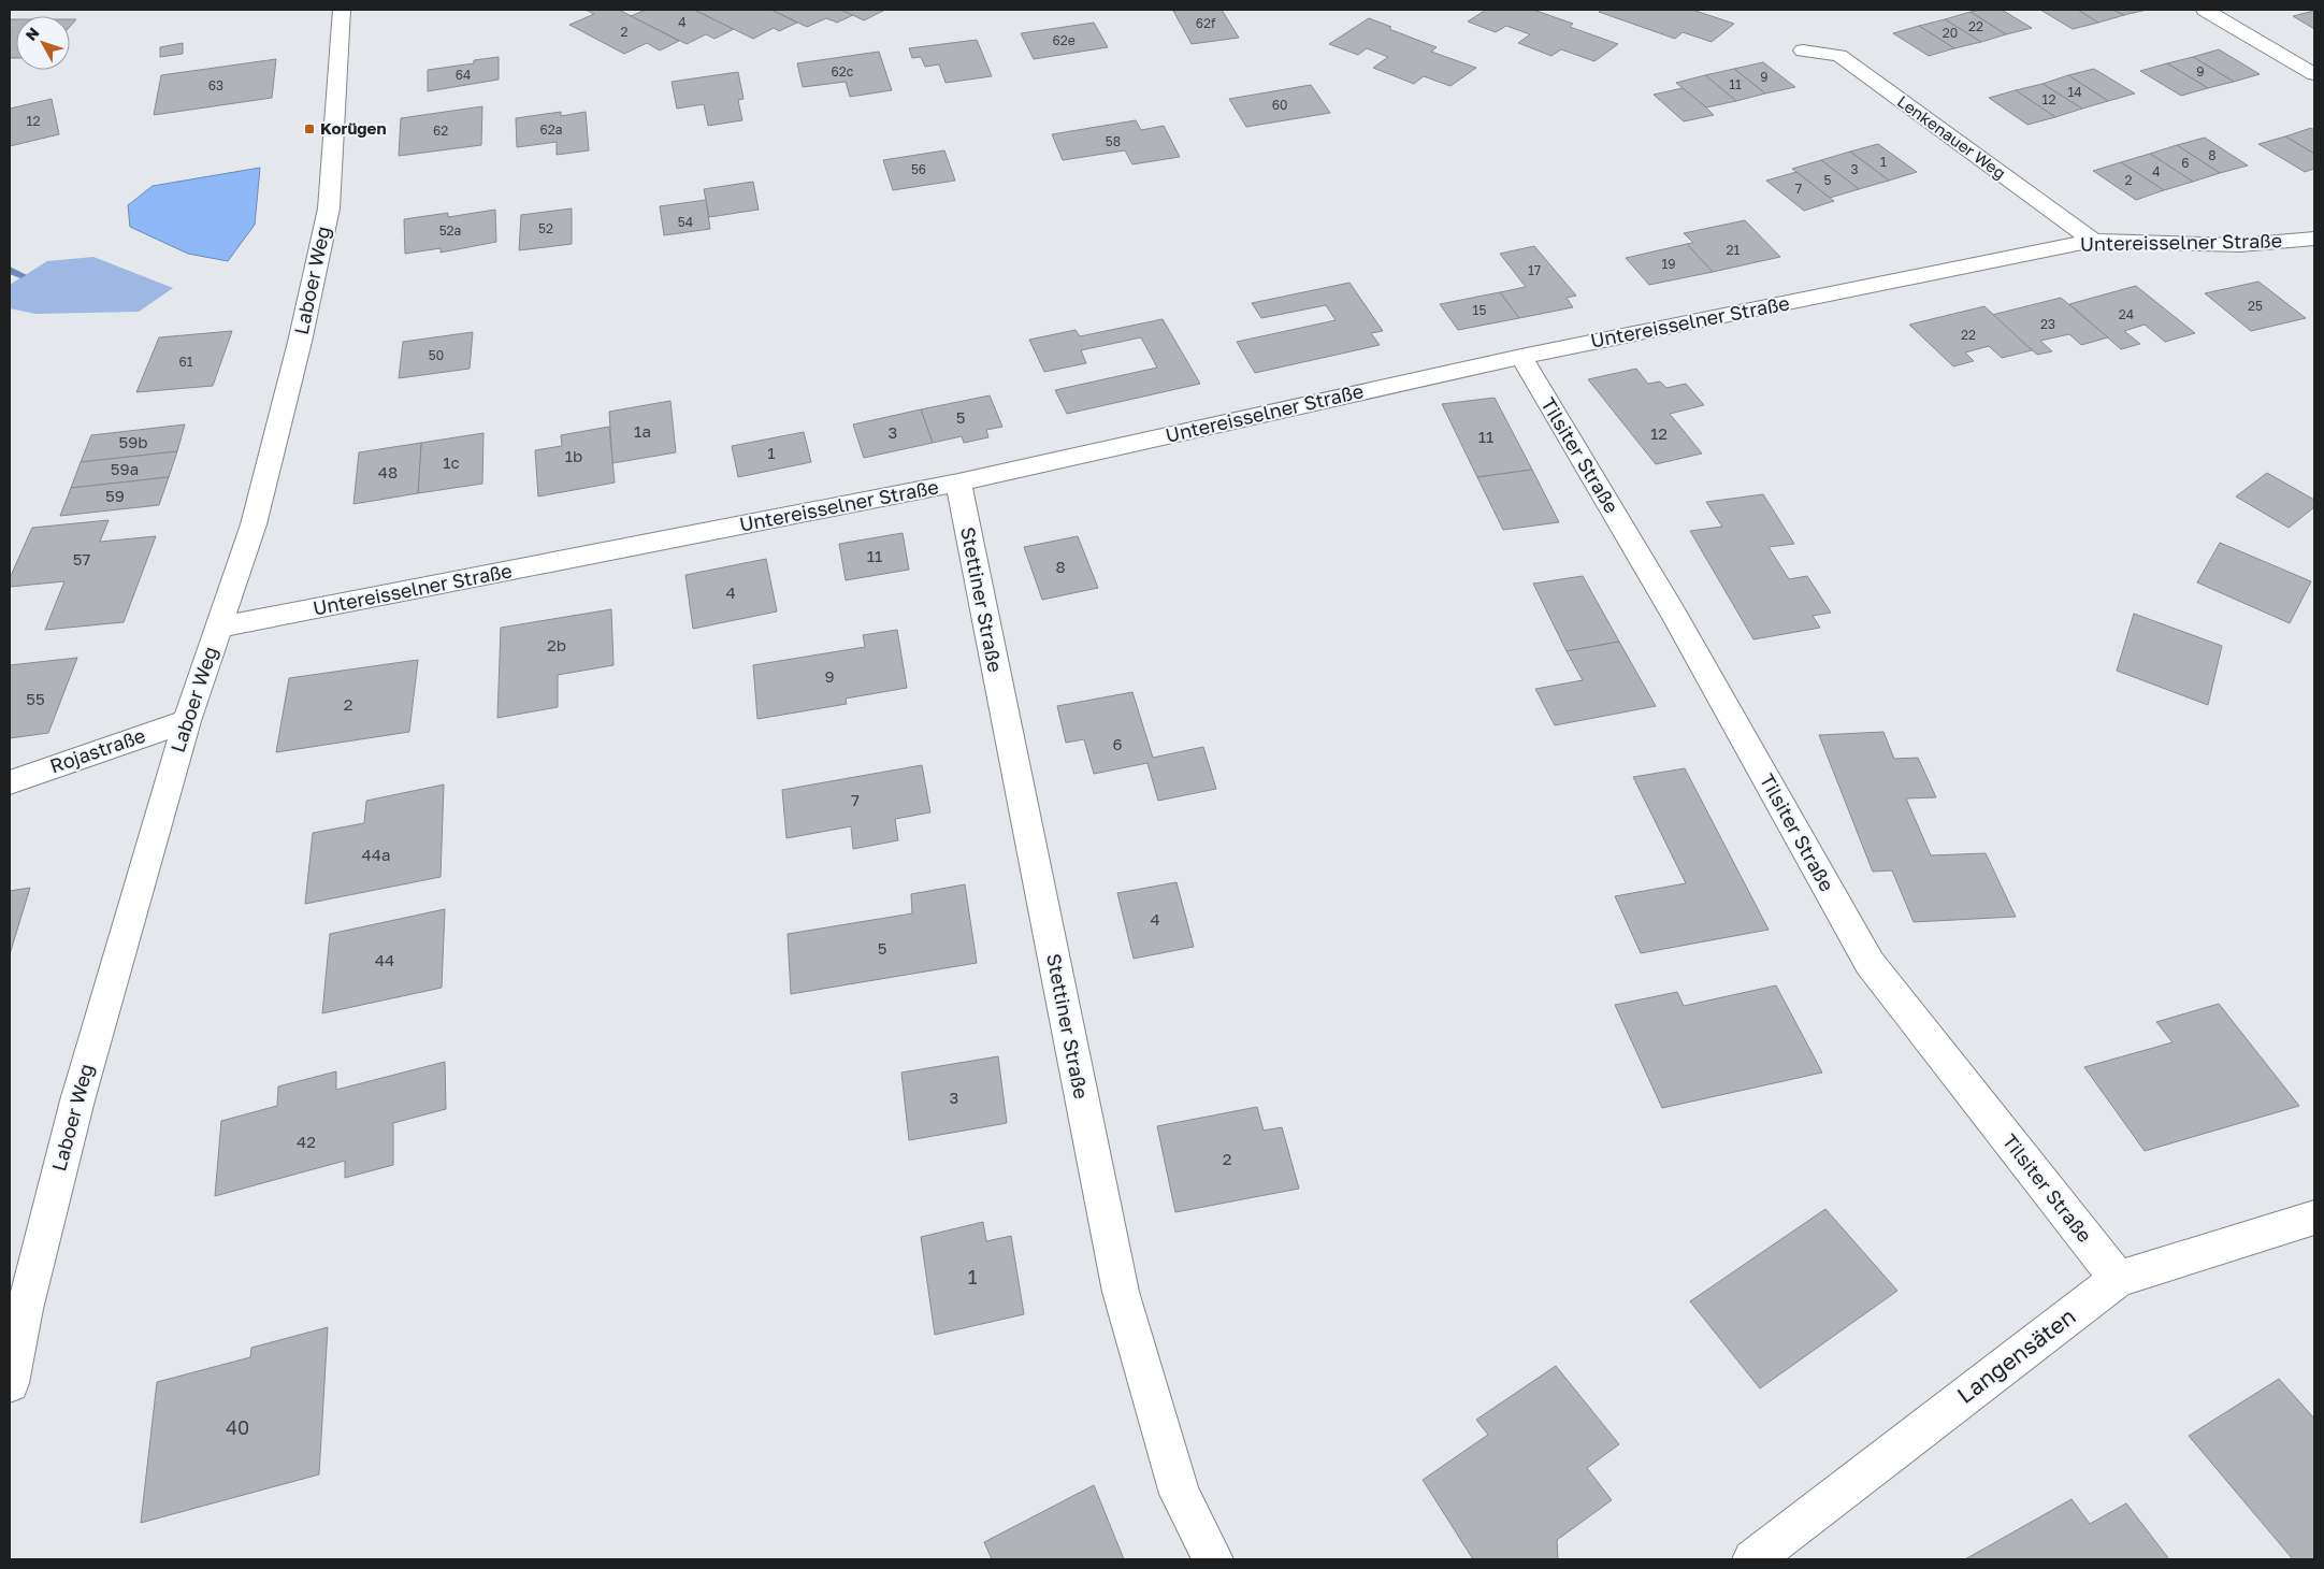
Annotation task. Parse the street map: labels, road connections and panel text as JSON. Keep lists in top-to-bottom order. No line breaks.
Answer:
{"streets":{"street":["Lenkenauer Weg","Untereisselner Straße","Laboer Weg","Tilsiter Straße","Stettiner Straße","Rojastraße","Langensäten"]},"crossings":[["Lenkenauer Weg","Untereisselner Straße"],["Untereisselner Straße","Laboer Weg"],["Untereisselner Straße","Tilsiter Straße"],["Untereisselner Straße","Stettiner Straße"],["Laboer Weg","Rojastraße"],["Tilsiter Straße","Langensäten"]],"places":{"transit":["Korügen"]},"house_numbers":["4","62f","22","2","20","62e","62c","9","64","9","11","63","14","12","60","12","62a","62","58","8","1","6","56","3","4","5","2","7","54","52","52a","21","19","17","25","15","24","23","22","50","61","5","1a","3","12","11","59b","1","1b","1c","59a","48","59","11","57","8","4","2b","9","55","2","6","7","44a","4","5","44","3","42","2","1","40"],"north":"top left"}
